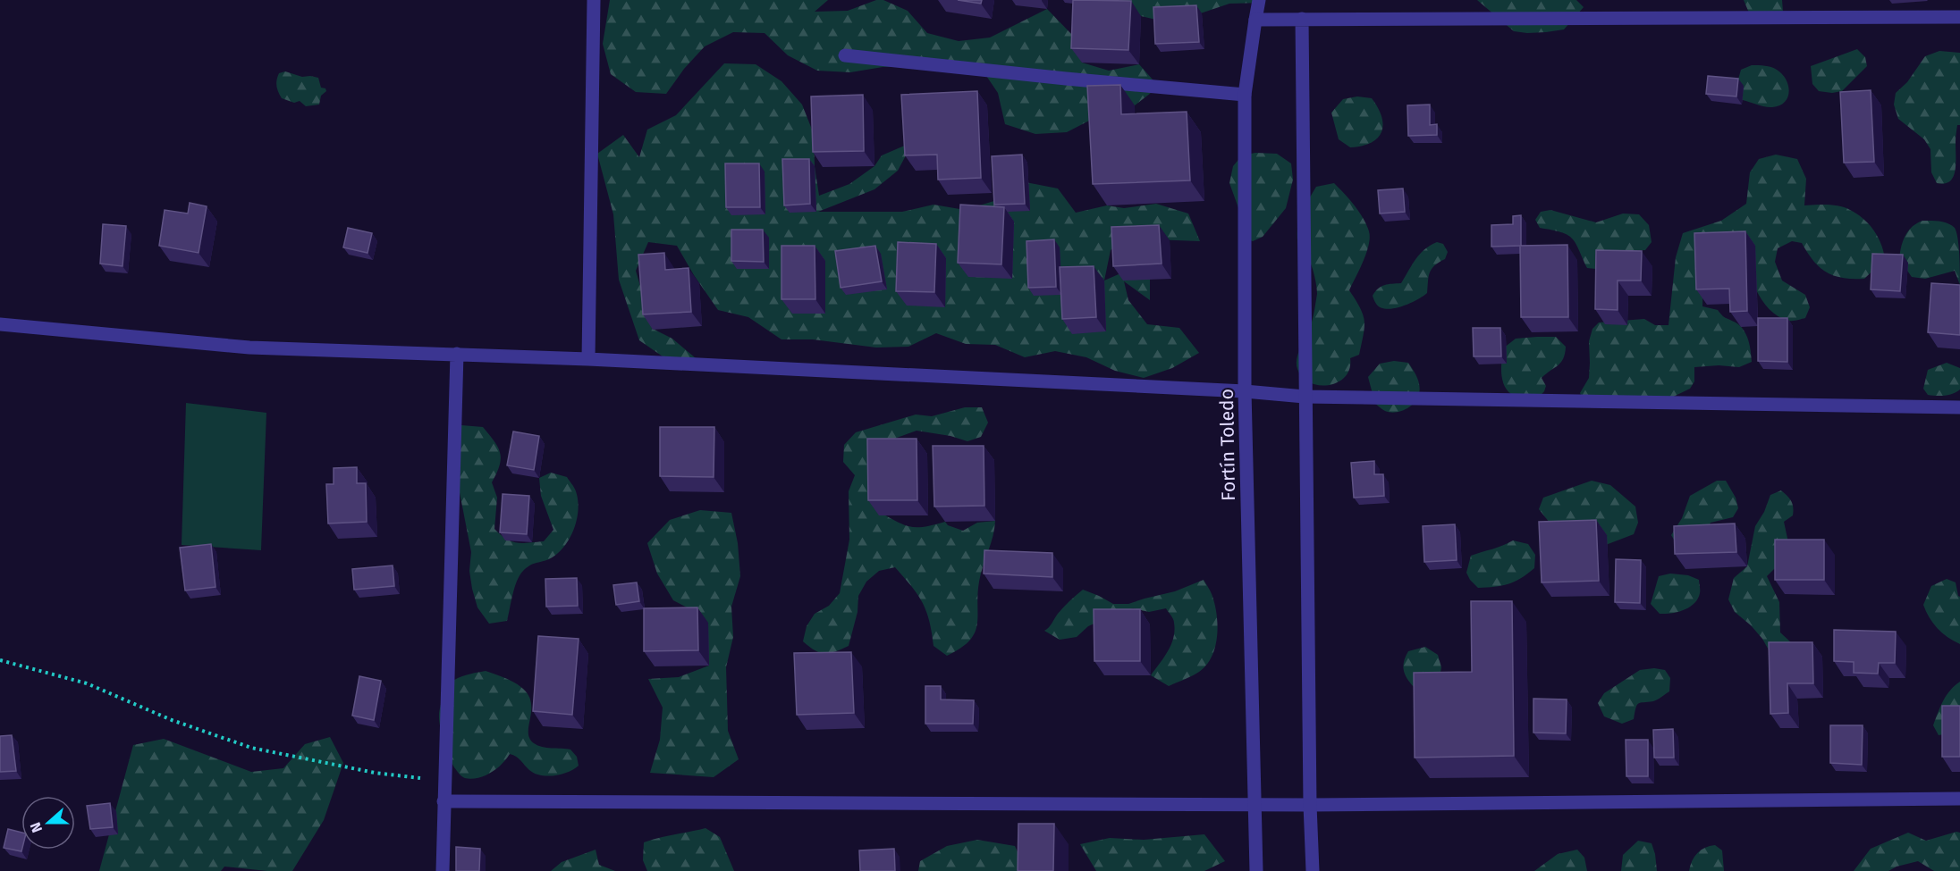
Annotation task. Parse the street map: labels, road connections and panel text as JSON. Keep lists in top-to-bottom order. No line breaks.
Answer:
{"streets":{"street":["Fortín Toledo"]},"north":"left"}
